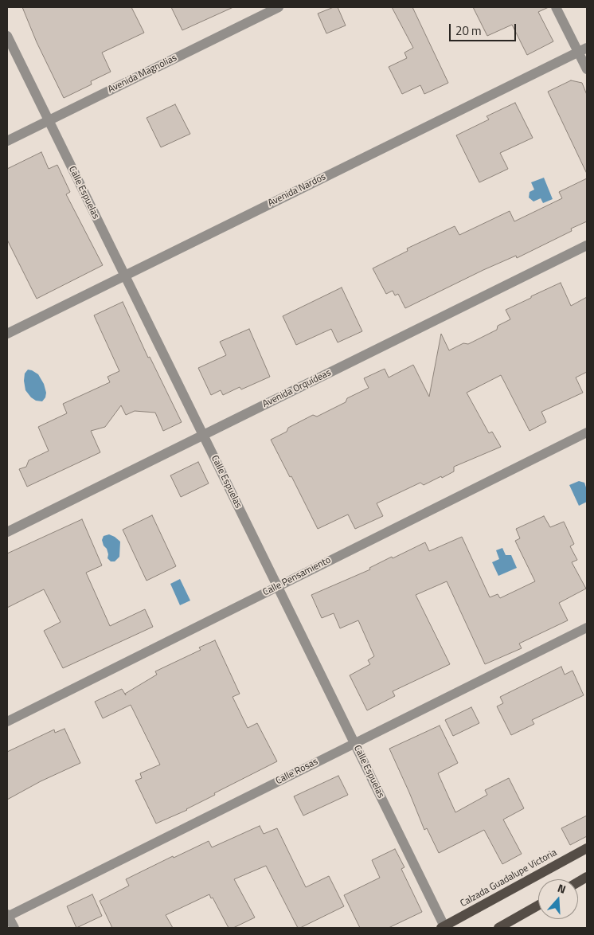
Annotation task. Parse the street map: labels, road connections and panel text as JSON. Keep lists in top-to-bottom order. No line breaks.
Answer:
{"streets":{"main road":["Calzada Guadalupe Victoria"],"street":["Avenida Magnolias","Avenida Nardos","Calle Espuelas","Avenida Orquídeas","Calle Pensamiento","Calle Rosas"]},"crossings":[["Avenida Magnolias","Calle Espuelas"],["Avenida Nardos","Calle Espuelas"],["Calle Espuelas","Avenida Orquídeas"],["Calle Espuelas","Calle Pensamiento"],["Calle Espuelas","Calle Rosas"],["Calle Espuelas","Calzada Guadalupe Victoria"]],"scale_bar":"20 m","north":"top"}
